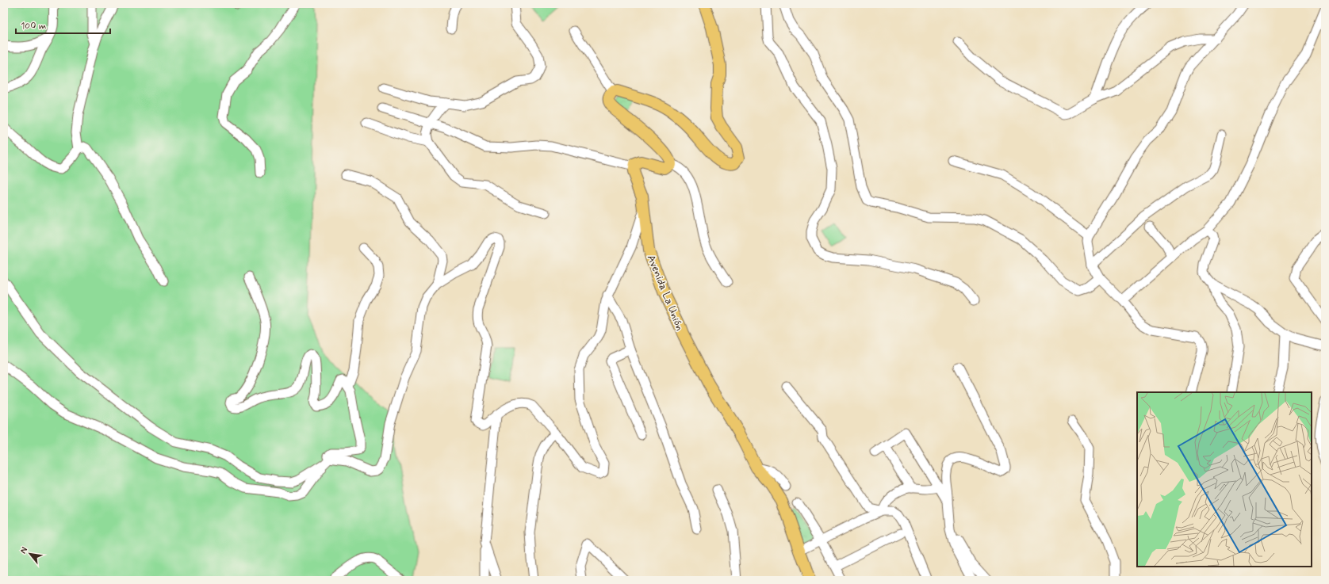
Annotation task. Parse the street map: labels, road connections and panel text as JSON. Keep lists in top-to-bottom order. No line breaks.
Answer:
{"streets":{"main road":["Avenida La Unión"]},"scale_bar":"100 m","north":"top left"}
